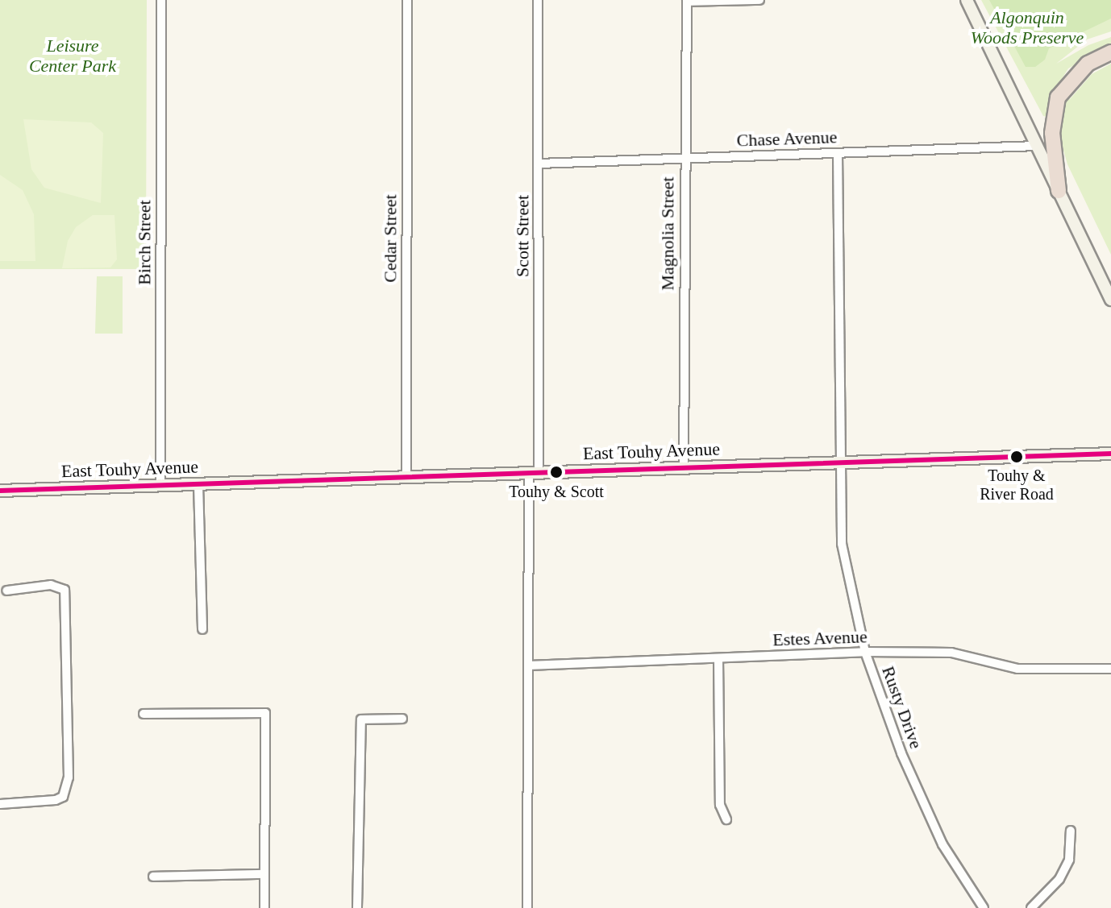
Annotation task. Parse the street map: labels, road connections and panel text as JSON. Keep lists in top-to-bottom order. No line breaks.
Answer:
{"streets":{"main road":["East Touhy Avenue"],"street":["Chase Avenue","Magnolia Street","Scott Street","Cedar Street","Birch Street","Estes Avenue","Rusty Drive"]},"crossings":[["Chase Avenue","Magnolia Street"],["Chase Avenue","Scott Street"],["Chase Avenue","Rusty Drive"],["Magnolia Street","East Touhy Avenue"],["Scott Street","East Touhy Avenue"],["Scott Street","Estes Avenue"],["Cedar Street","East Touhy Avenue"],["Birch Street","East Touhy Avenue"],["East Touhy Avenue","Rusty Drive"],["Estes Avenue","Rusty Drive"]],"parks":["Algonquin Woods Preserve","Leisure Center Park"],"places":["Touhy & River Road","Touhy & Scott"]}
